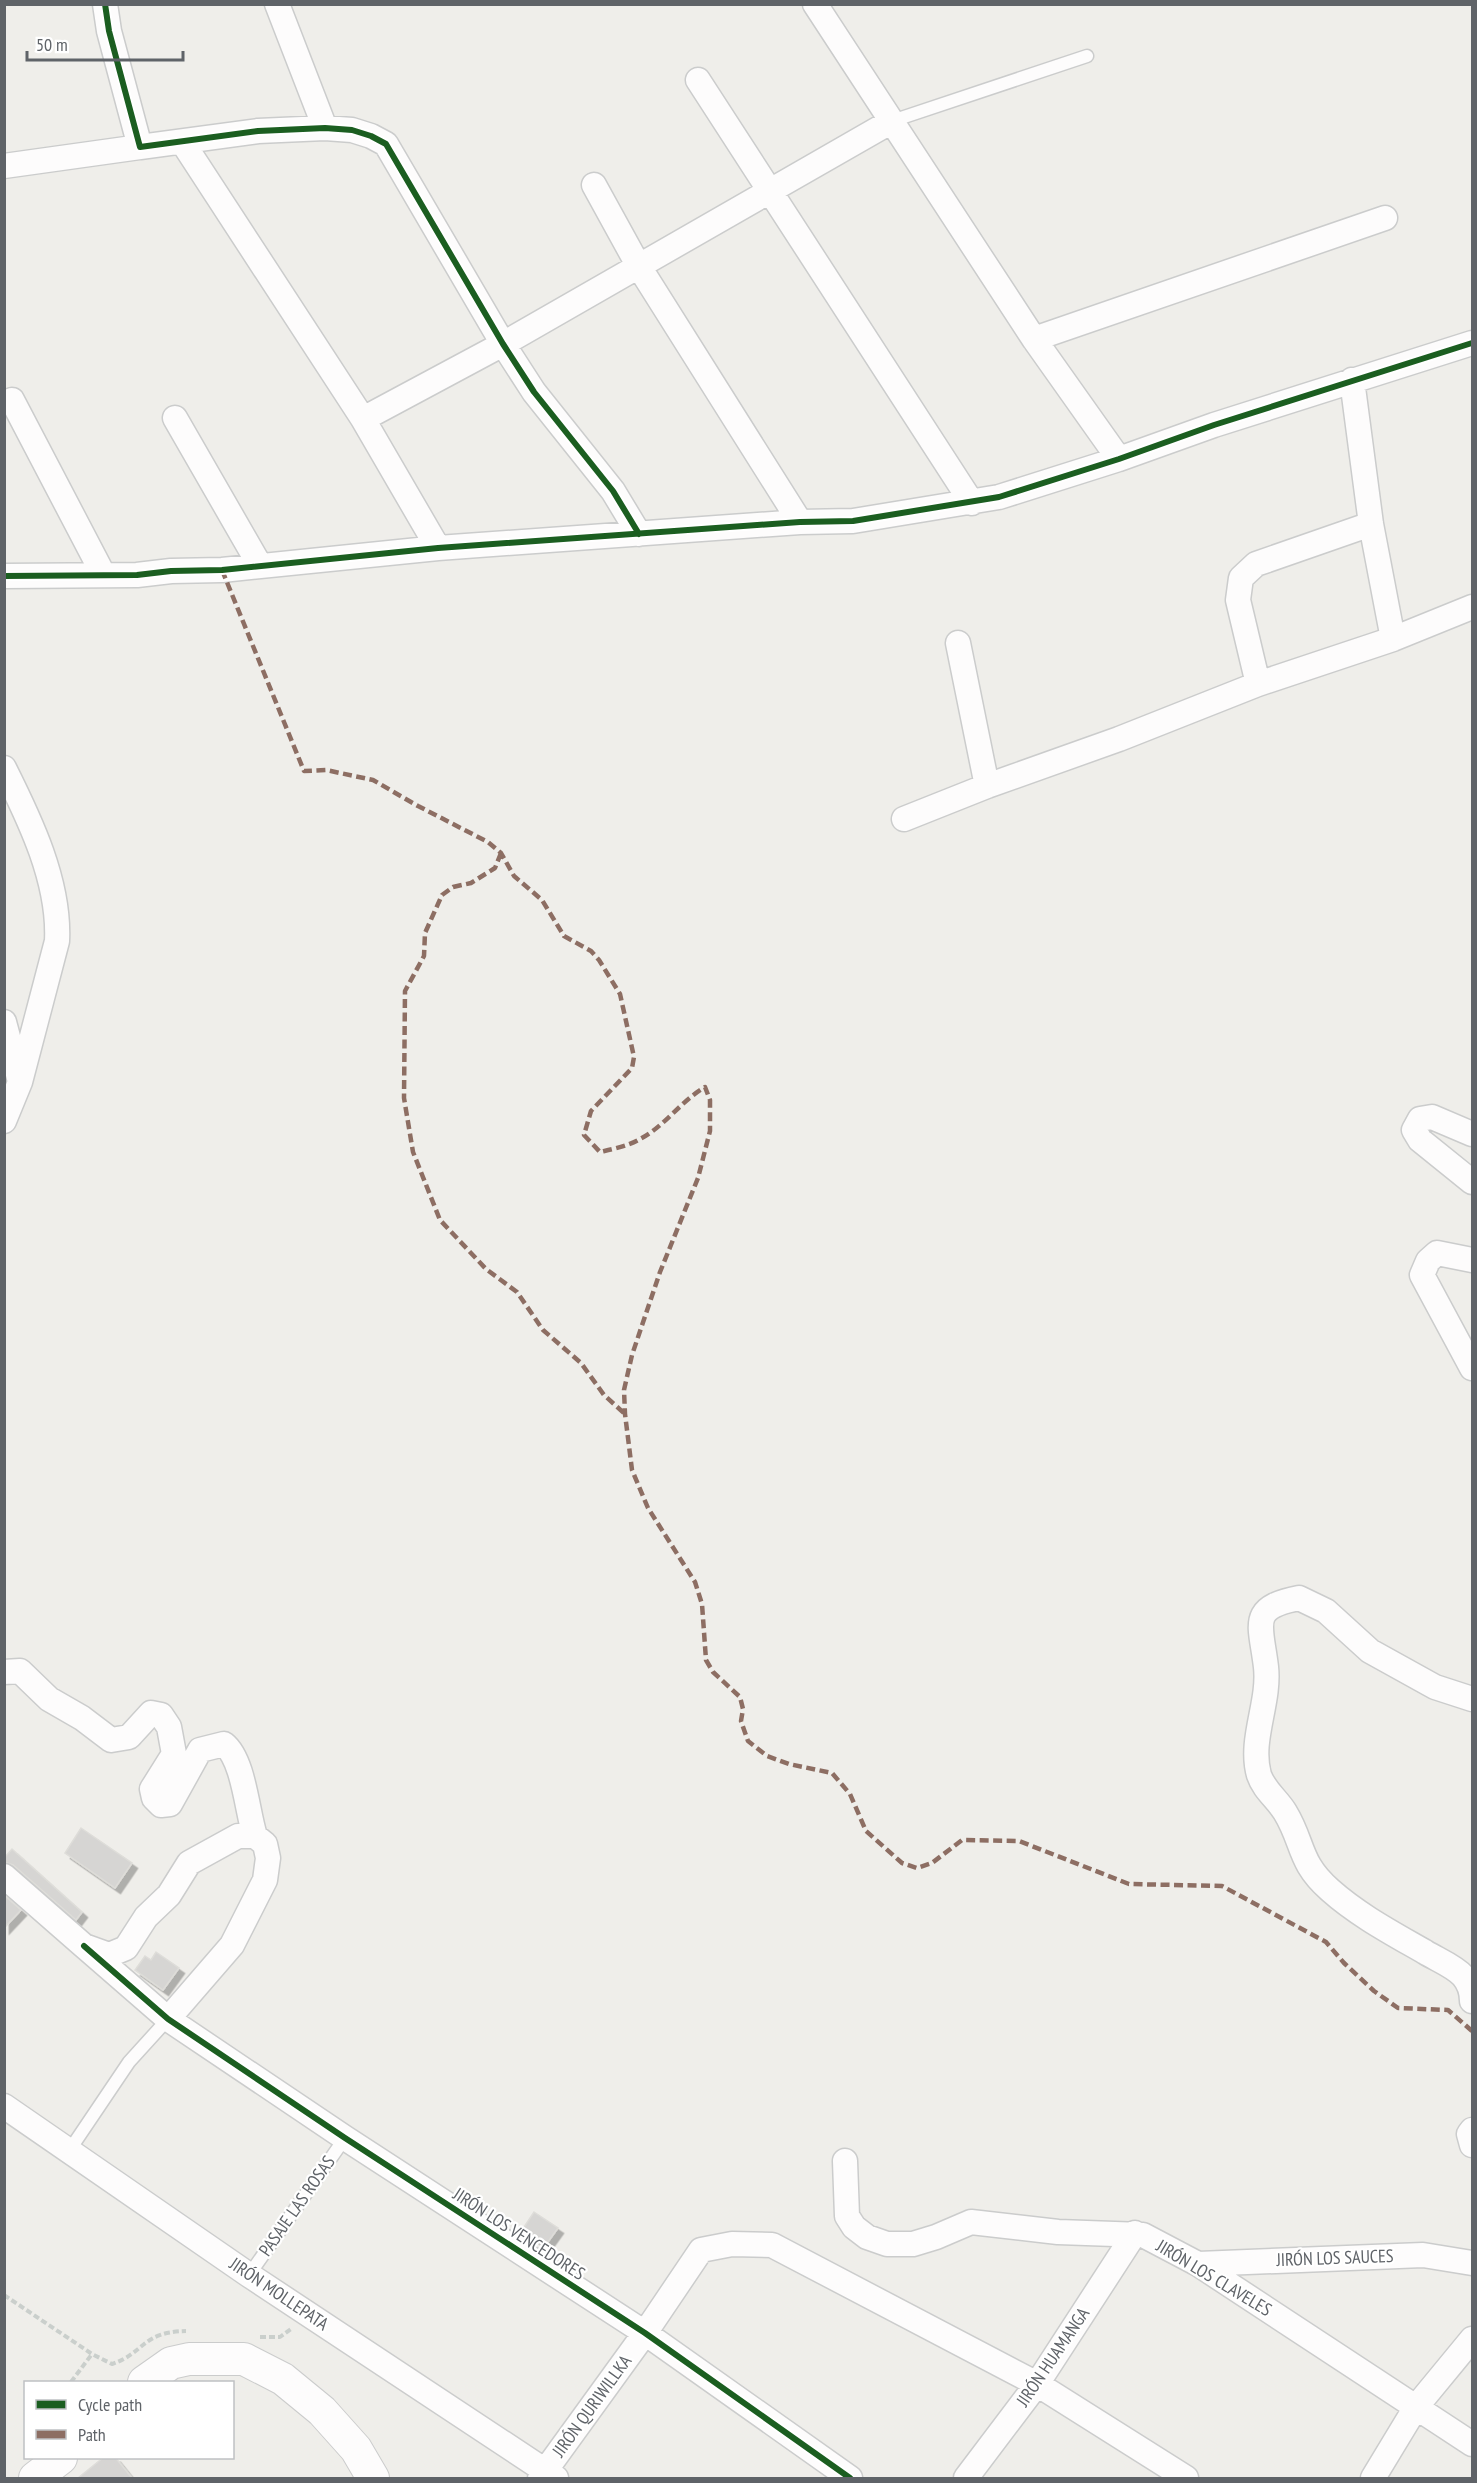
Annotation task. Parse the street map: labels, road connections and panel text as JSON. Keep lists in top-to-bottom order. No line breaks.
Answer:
{"streets":{"street":["JIRÓN LOS VENCEDORES","JIRÓN LOS SAUCES","JIRÓN LOS CLAVELES","JIRÓN MOLLEPATA","JIRÓN HUAMANGA","JIRÓN QURIWILLKA"],"lane":["PASAJE LAS ROSAS"]},"crossings":[["PASAJE LAS ROSAS","JIRÓN LOS VENCEDORES"],["PASAJE LAS ROSAS","JIRÓN MOLLEPATA"],["JIRÓN LOS VENCEDORES","JIRÓN QURIWILLKA"],["JIRÓN LOS SAUCES","JIRÓN LOS CLAVELES"],["JIRÓN LOS CLAVELES","JIRÓN HUAMANGA"],["JIRÓN MOLLEPATA","JIRÓN QURIWILLKA"],["JIRÓN HUAMANGA","JIRÓN QURIWILLKA"]],"legend":["Cycle path","Path"],"scale_bar":"50 m"}
